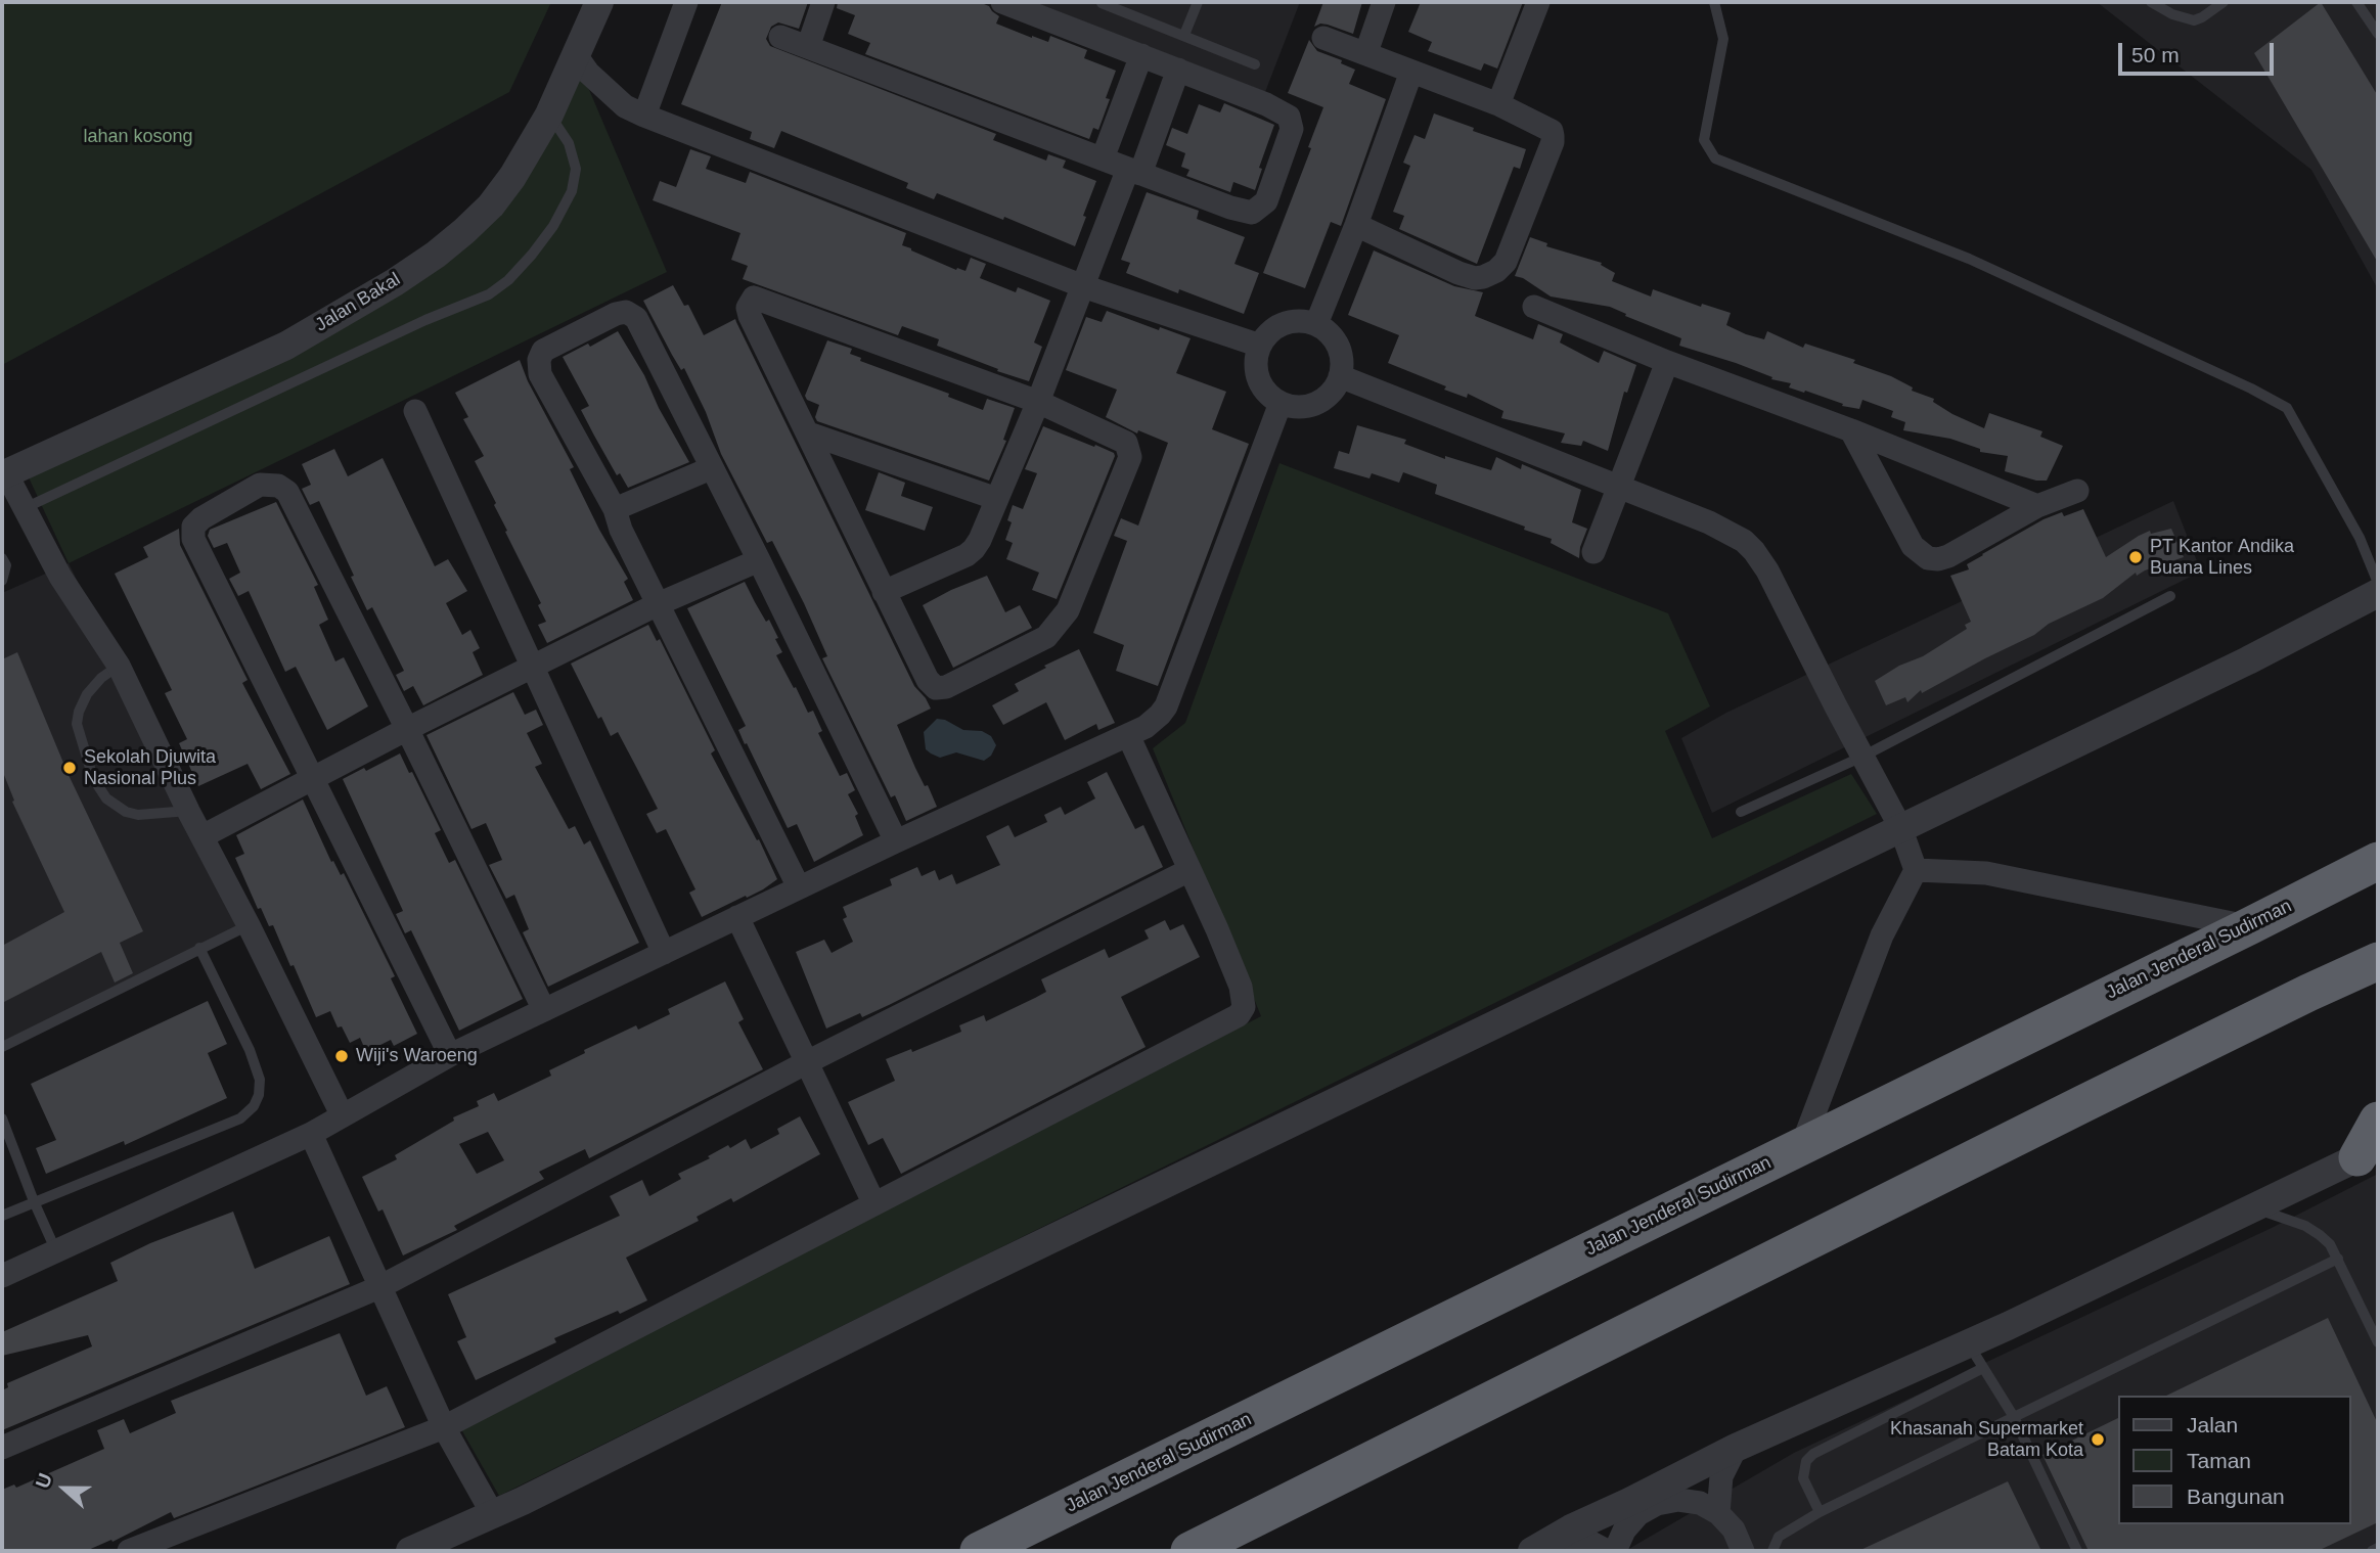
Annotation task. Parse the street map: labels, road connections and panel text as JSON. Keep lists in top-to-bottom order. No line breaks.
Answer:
{"streets":{"highway":["Jalan Jenderal Sudirman"],"street":["Jalan Bakal"]},"parks":["lahan kosong"],"places":["PT Kantor Andika Buana Lines","Sekolah Djuwita Nasional Plus","Wiji's Waroeng","Khasanah Supermarket Batam Kota"],"legend":["Jalan","Taman","Bangunan"],"scale_bar":"50 m","north":"left"}
